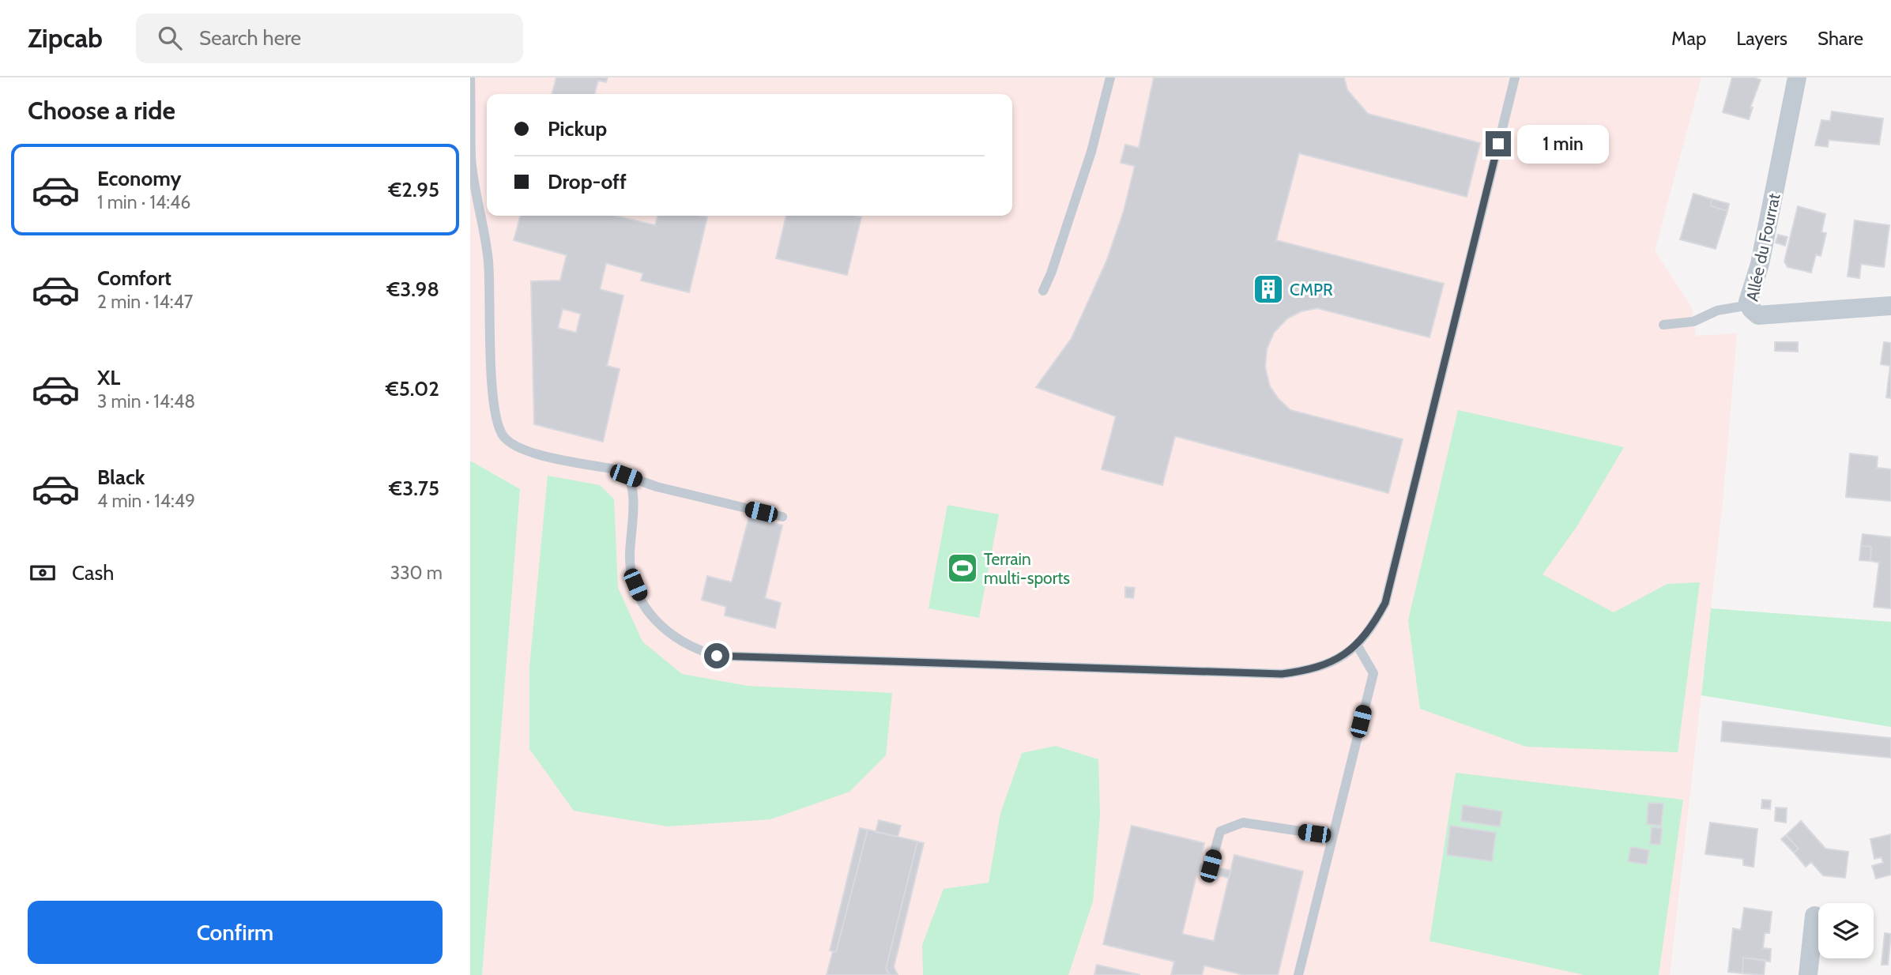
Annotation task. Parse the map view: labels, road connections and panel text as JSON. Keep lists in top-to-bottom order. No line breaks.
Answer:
{"streets":{"street":["Allée du Fourrat"]},"places":{"building":["CMPR"],"sports":["Terrain multi-sports"]},"page":{"header":"Zipcab","search":"Search here","nav":["Map","Layers","Share"],"heading":"Choose a ride","banner":["Pickup","Drop-off"],"bubble":"1 min","list":[{"name":"Economy","note":"1 min · 14:46","value":"€2.95"},{"name":"Comfort","note":"2 min · 14:47","value":"€3.98"},{"name":"XL","note":"3 min · 14:48","value":"€5.02"},{"name":"Black","note":"4 min · 14:49","value":"€3.75"}],"pay":["Cash","330 m"],"buttons":"Confirm"}}
